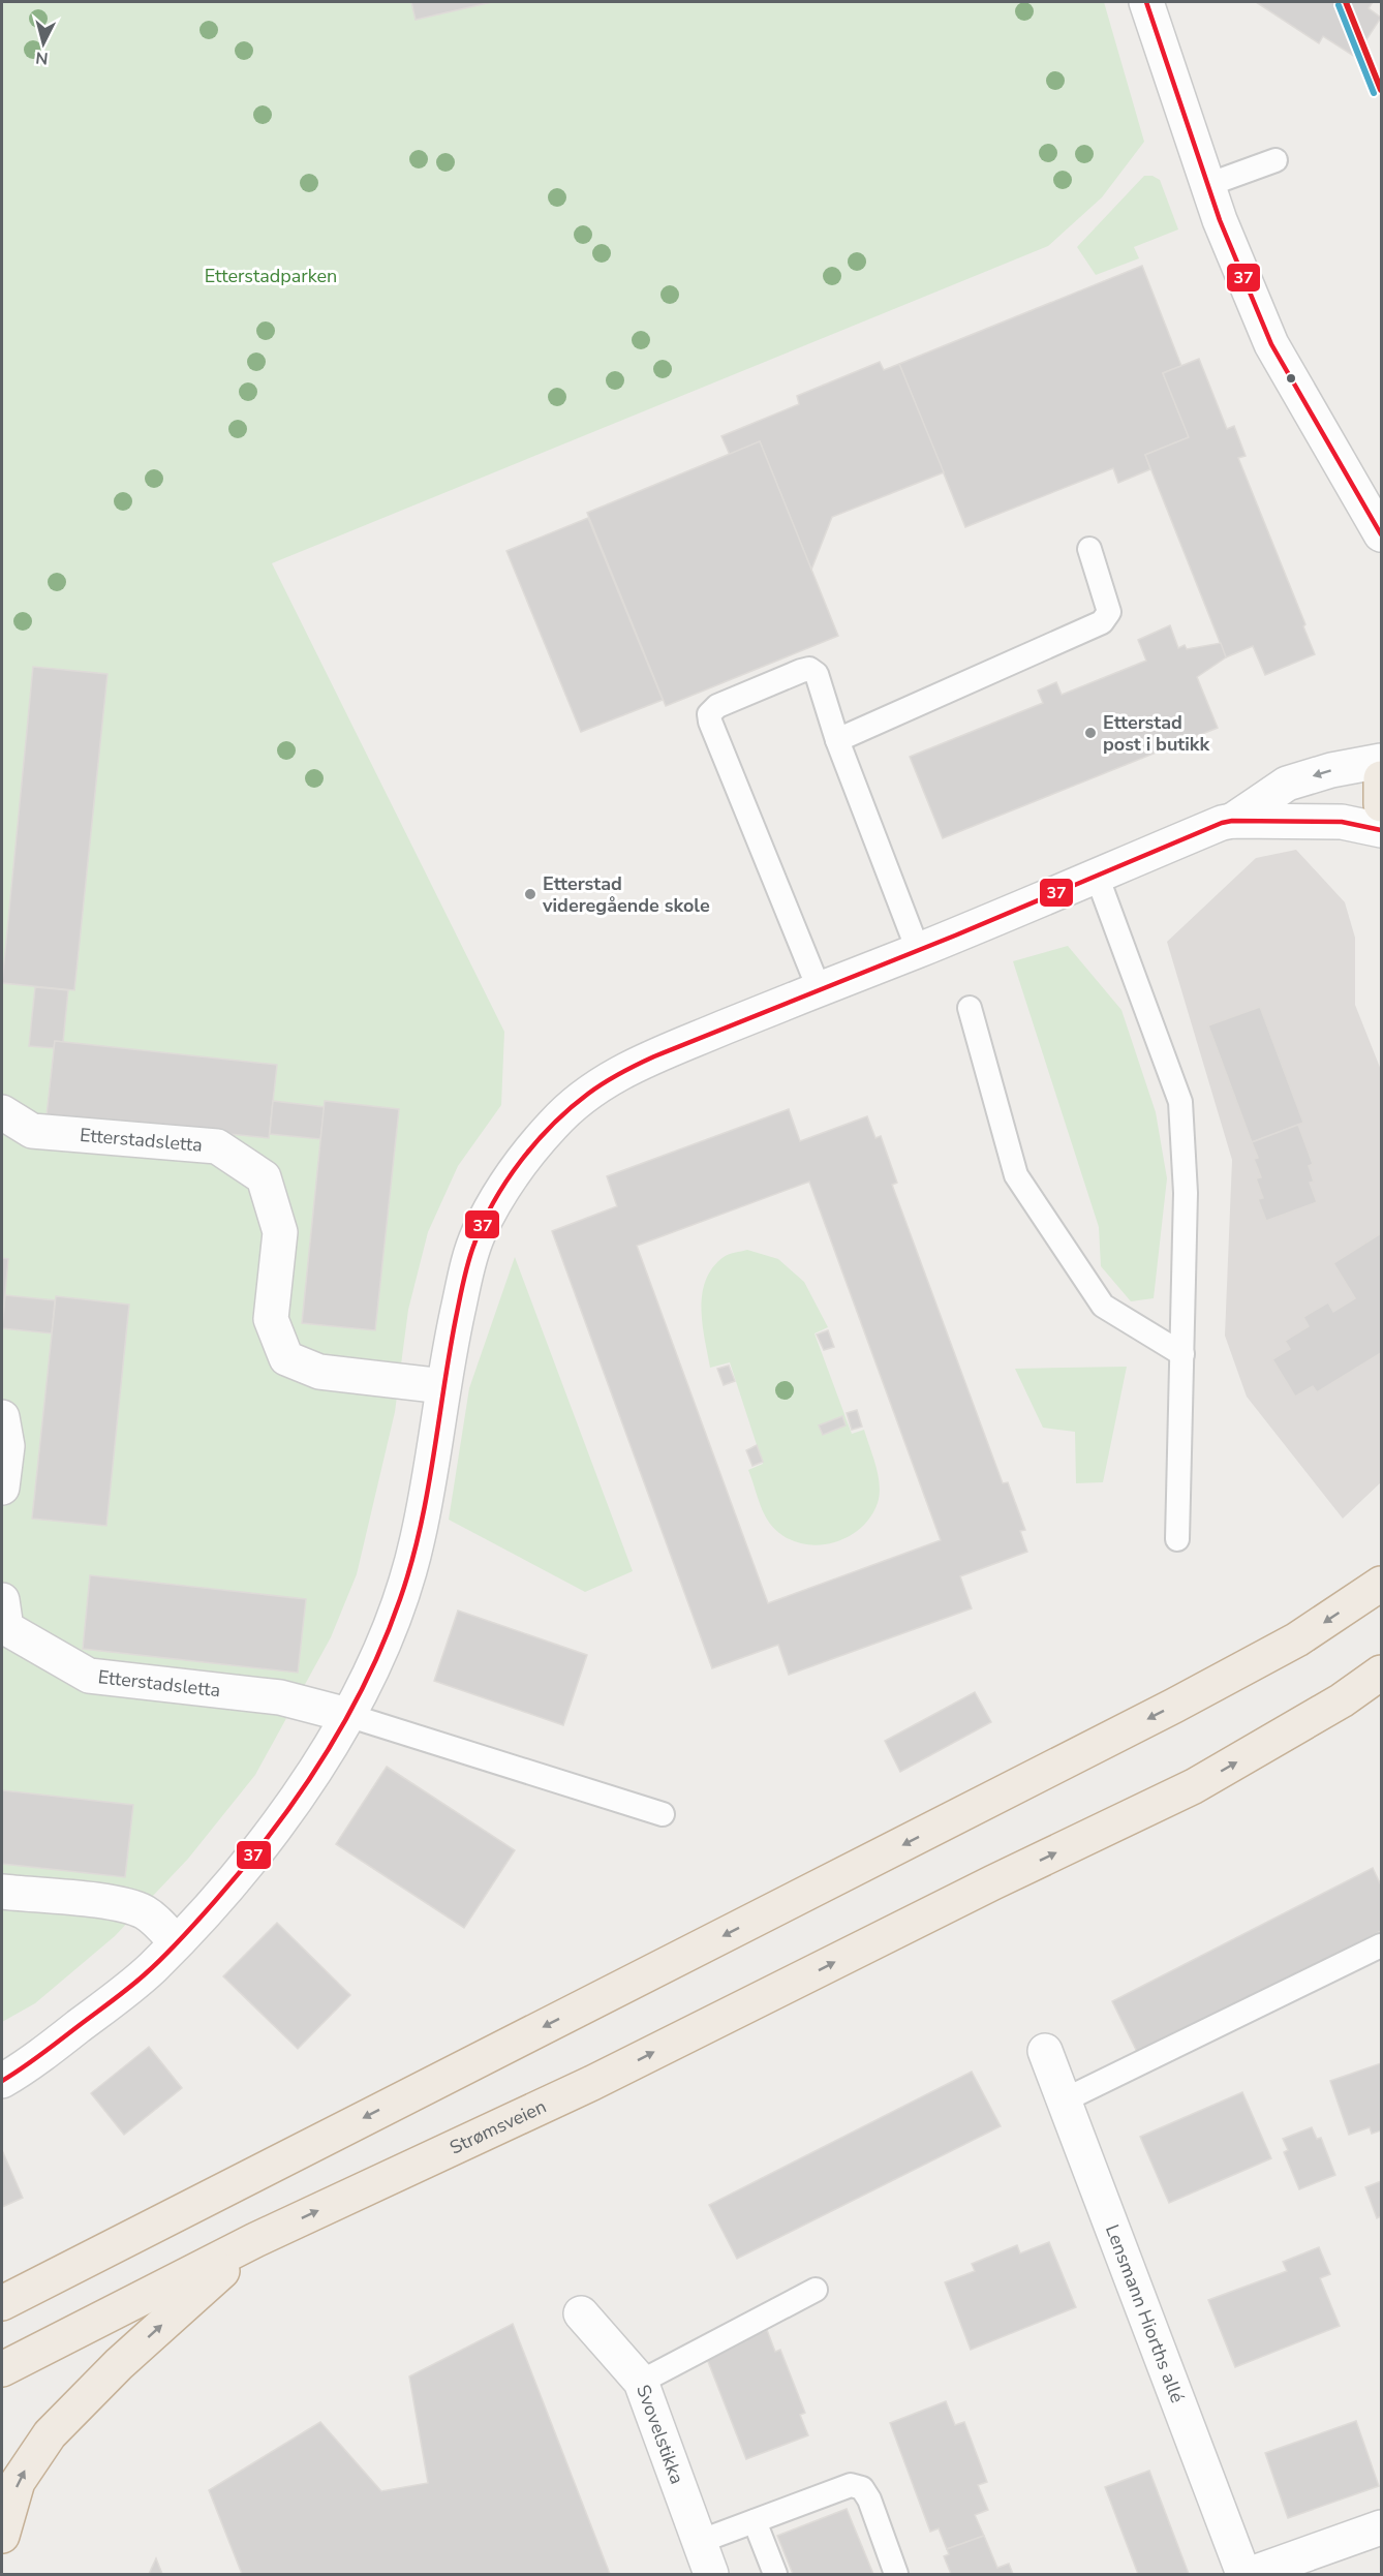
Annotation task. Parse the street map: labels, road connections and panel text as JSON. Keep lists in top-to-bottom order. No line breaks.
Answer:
{"streets":{"highway":["Strømsveien"],"street":["Etterstadsletta","Lensmann Hiorths allé","Svovelstikka"]},"parks":["Etterstadparken"],"places":["Etterstad post i butikk","Etterstad videregående skole"],"lines":["transit line 37"],"north":"bottom"}
